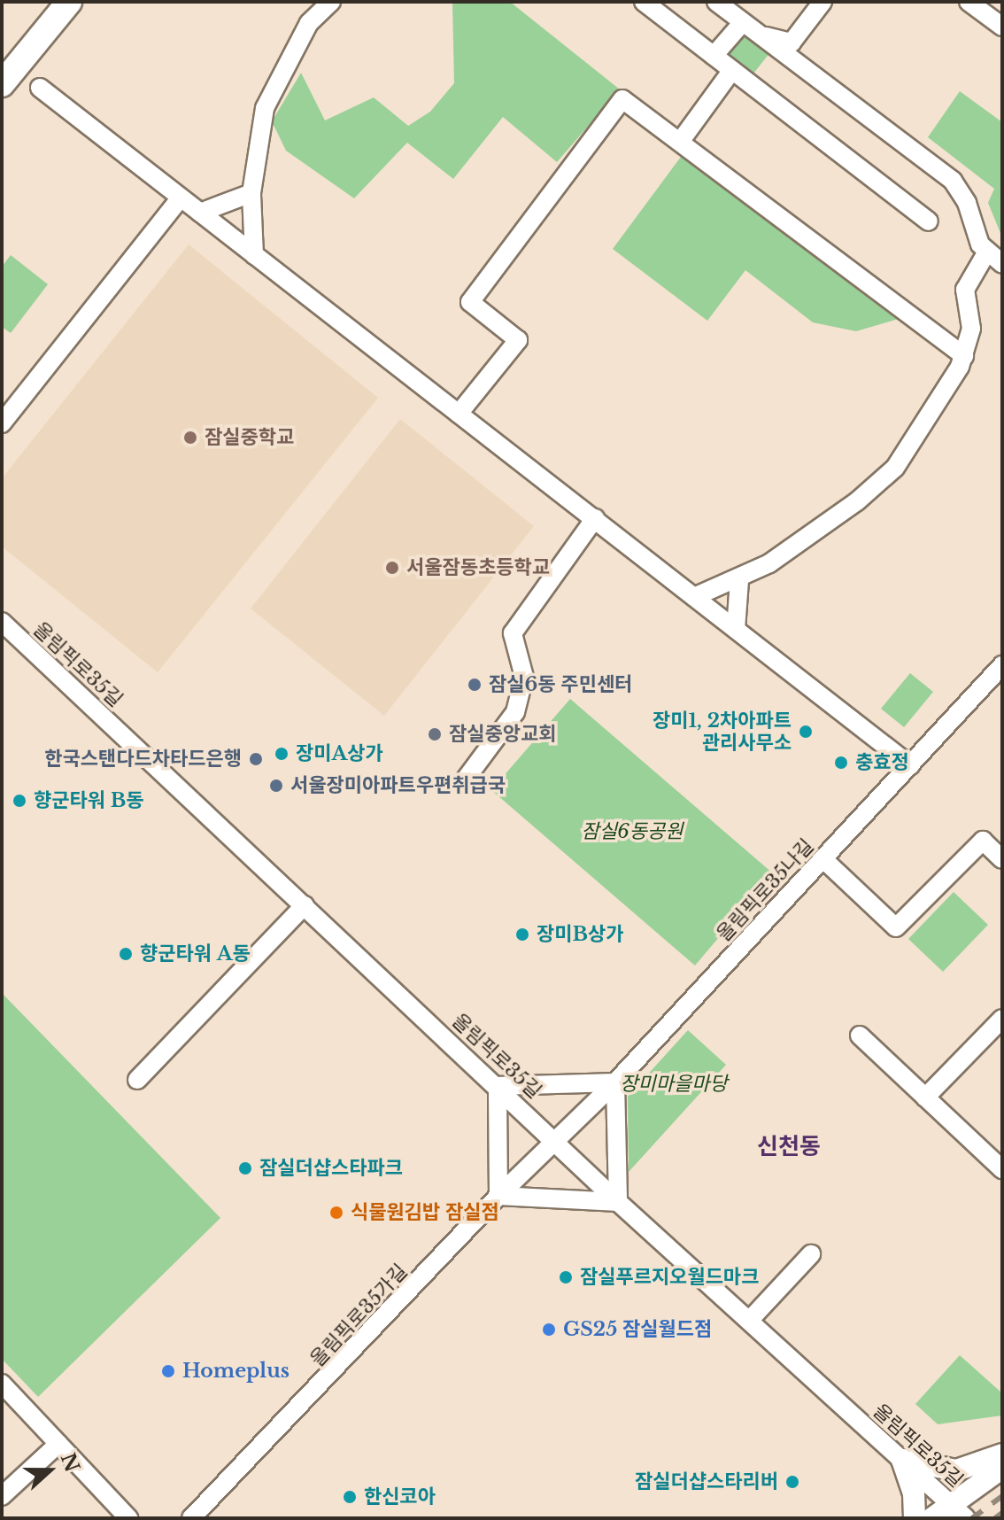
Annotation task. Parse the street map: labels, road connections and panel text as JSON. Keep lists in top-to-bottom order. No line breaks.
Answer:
{"streets":{"street":["올림픽로35길","올림픽로35나길","올림픽로35가길"]},"crossings":[["올림픽로35길","올림픽로35나길"],["올림픽로35길","올림픽로35가길"],["올림픽로35나길","올림픽로35가길"]],"districts":["신천동"],"parks":["잠실6동공원","장미마을마당"],"places":["잠실중학교","서울잠동초등학교","잠실6동 주민센터","장미1, 2차아파트 관리사무소","잠실중앙교회","장미A상가","한국스탠다드차타드은행","충효정","서울장미아파트우편취급국","향군타워 B동","장미B상가","향군타워 A동","잠실더샵스타파크","식물원김밥 잠실점","잠실푸르지오월드마크","GS25 잠실월드점","Homeplus","잠실더샵스타리버","한신코아"],"north":"right"}
